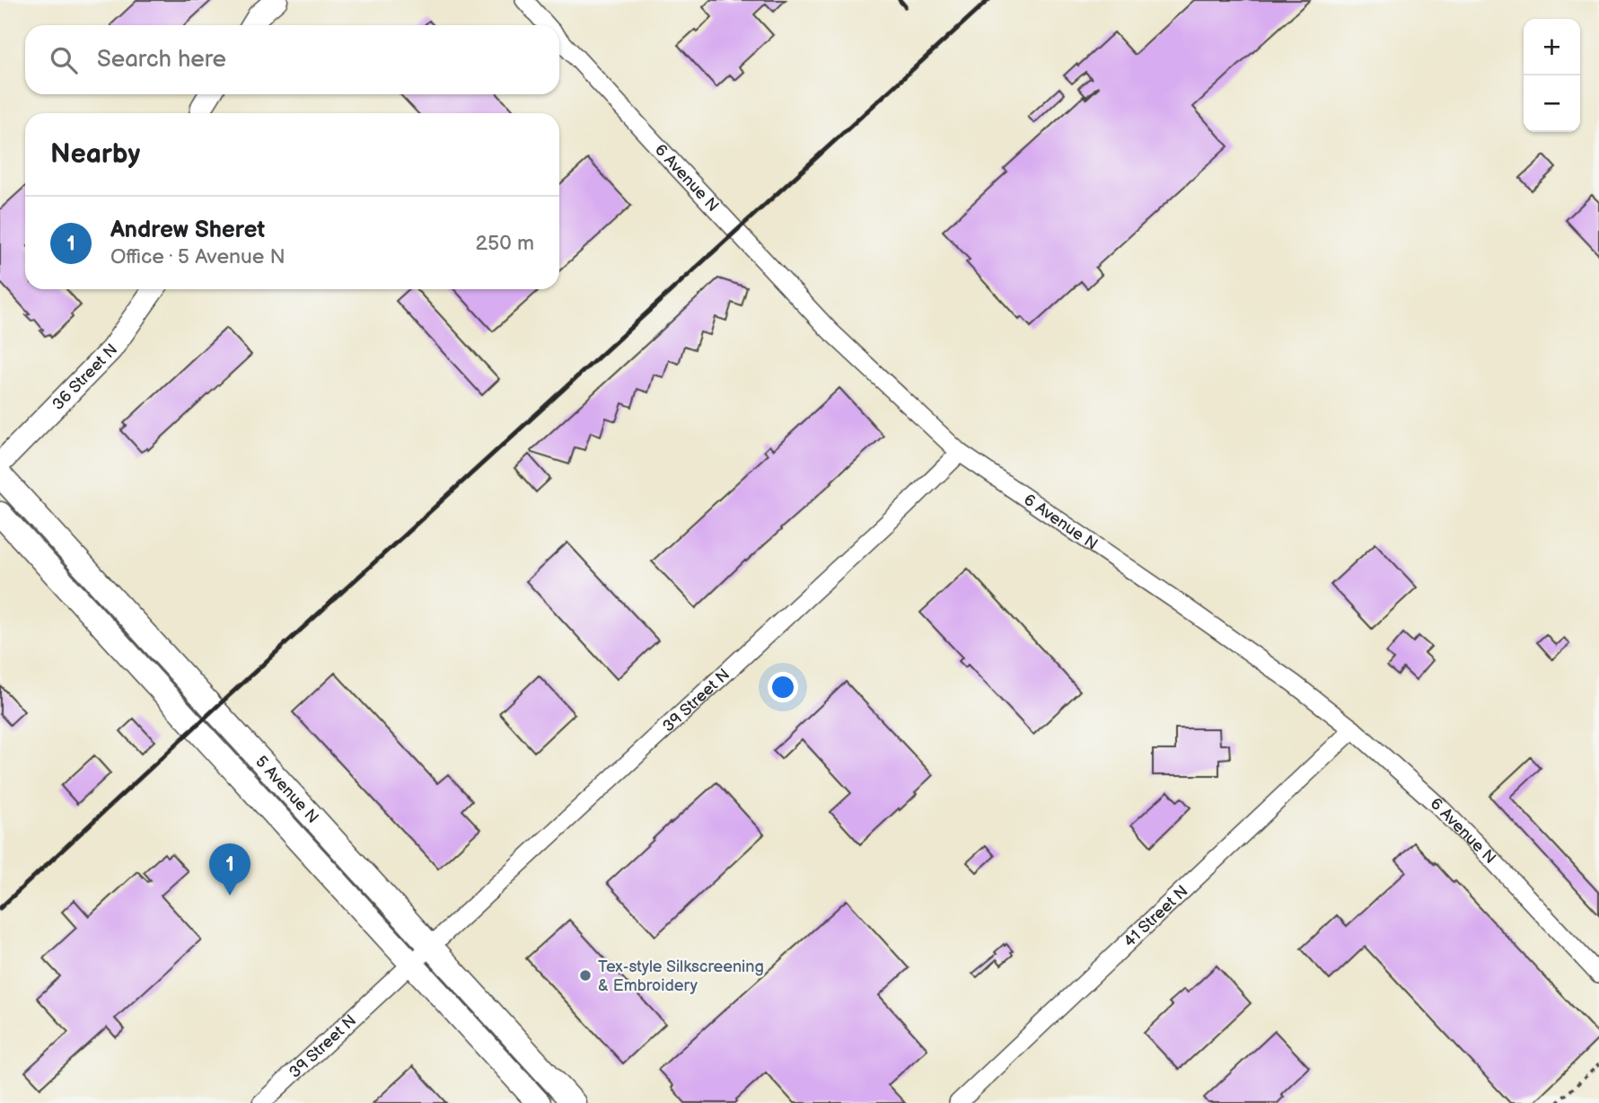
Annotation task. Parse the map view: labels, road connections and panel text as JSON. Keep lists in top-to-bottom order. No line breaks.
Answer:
{"streets":{"main road":["5 Avenue N"],"street":["6 Avenue N","36 Street N","39 Street N","41 Street N"]},"crossings":[["6 Avenue N","39 Street N"],["6 Avenue N","41 Street N"],["39 Street N","5 Avenue N"]],"places":["Tex-style Silkscreening & Embroidery"],"page":{"map_buttons":["+","−"],"search":"Search here","heading":"Nearby","list":[{"mark":"1","name":"Andrew Sheret","note":"Office · 5 Avenue N","value":"250 m"}],"pins":"1"}}
